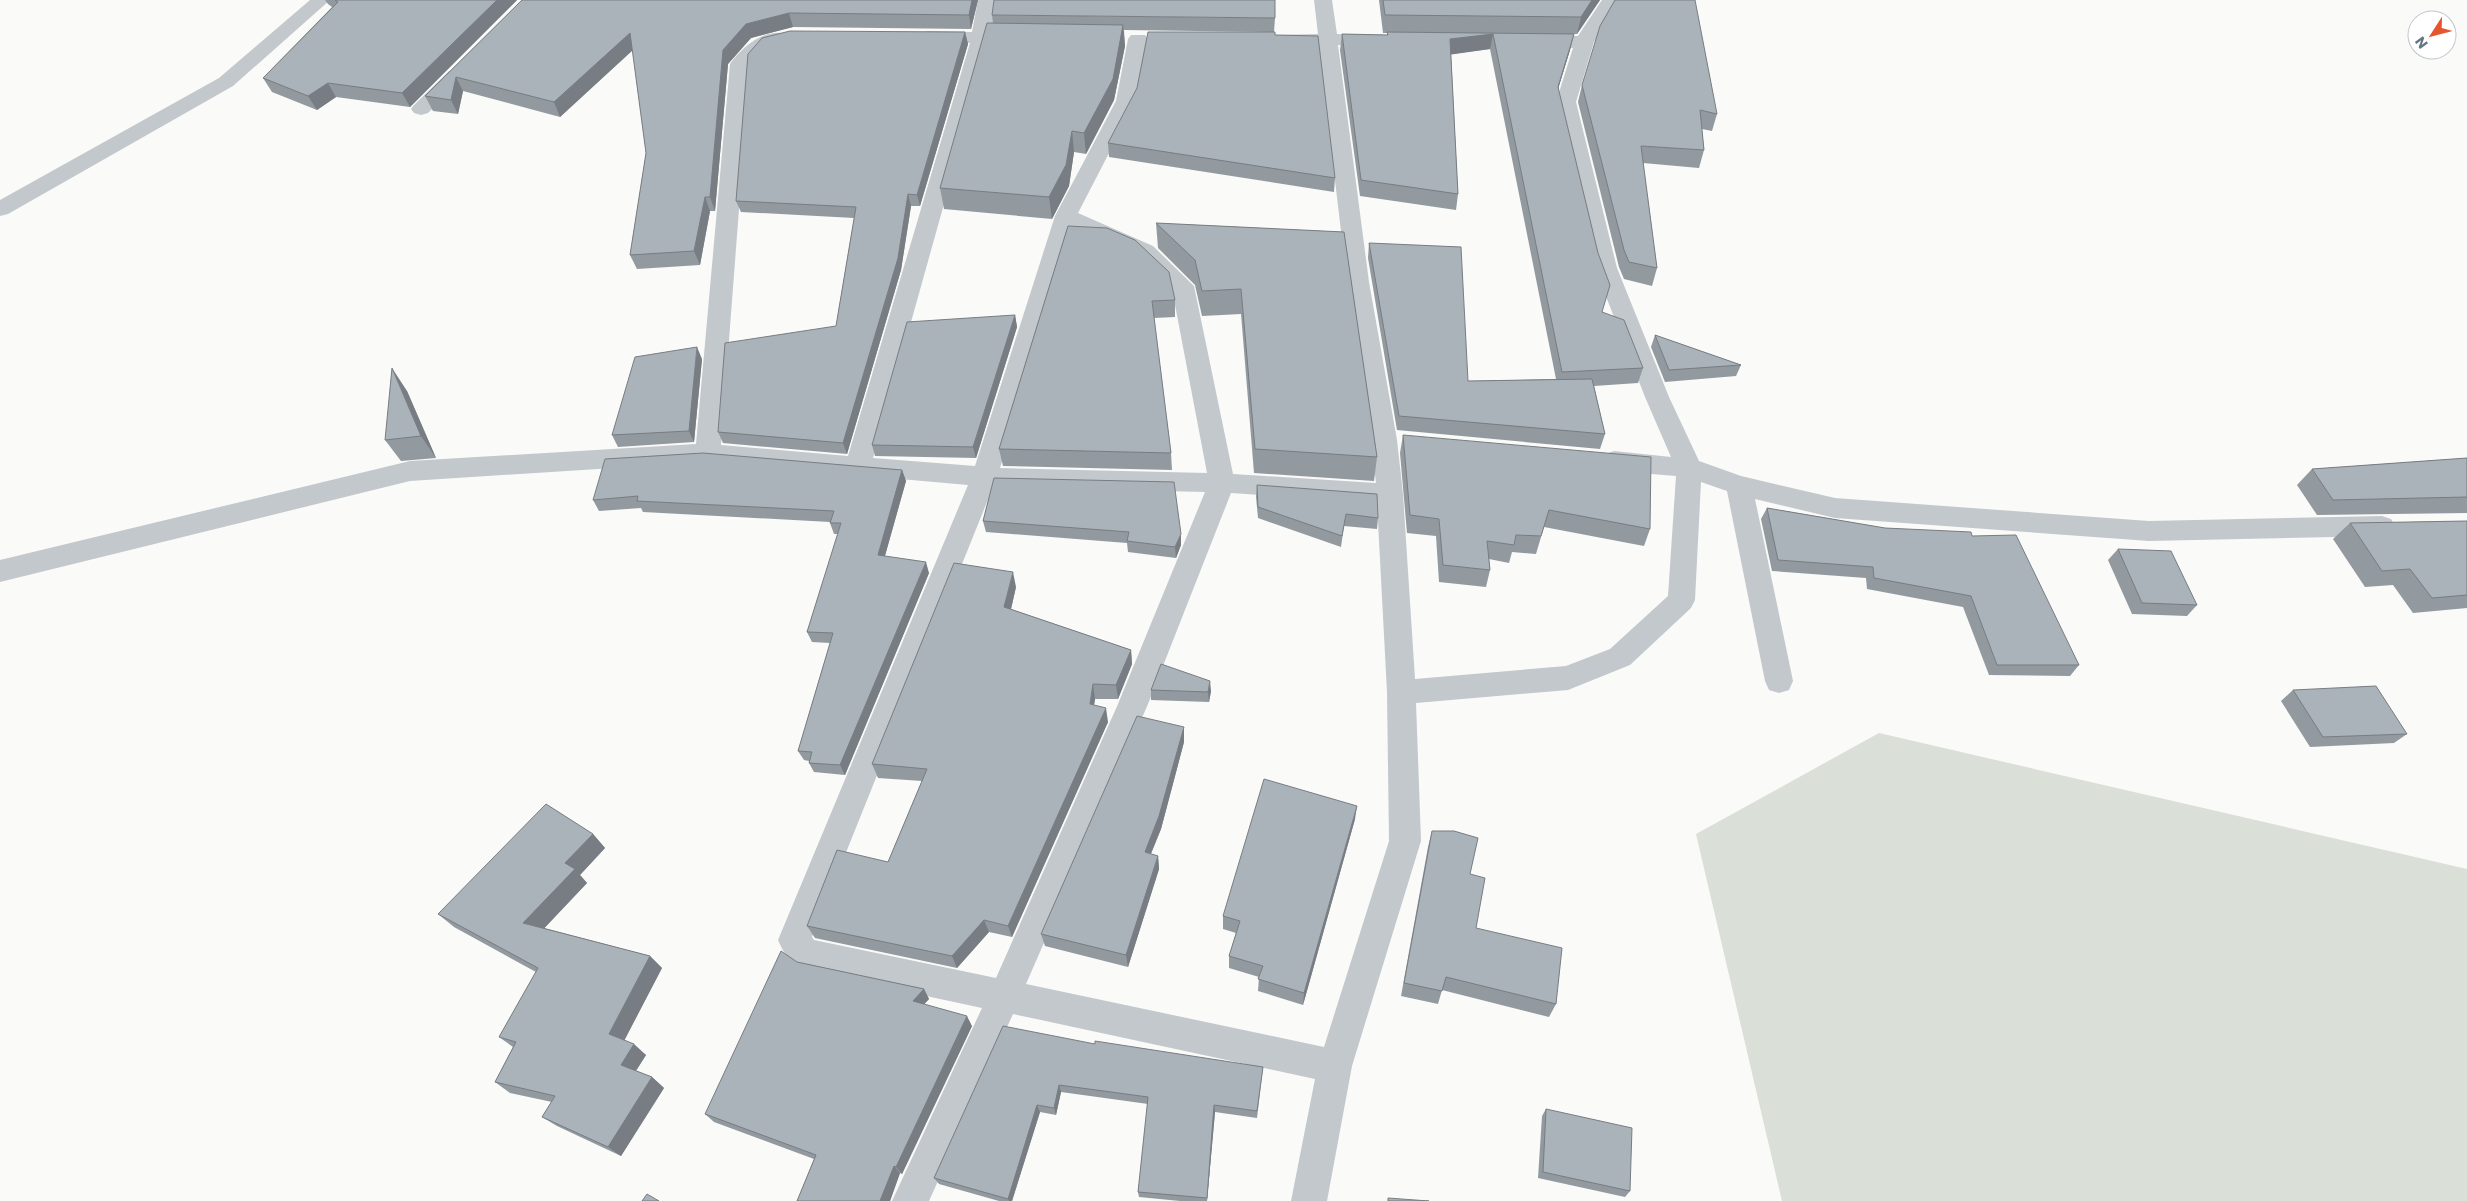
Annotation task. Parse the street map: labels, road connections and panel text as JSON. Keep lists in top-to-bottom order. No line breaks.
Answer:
{"north":"bottom left"}
